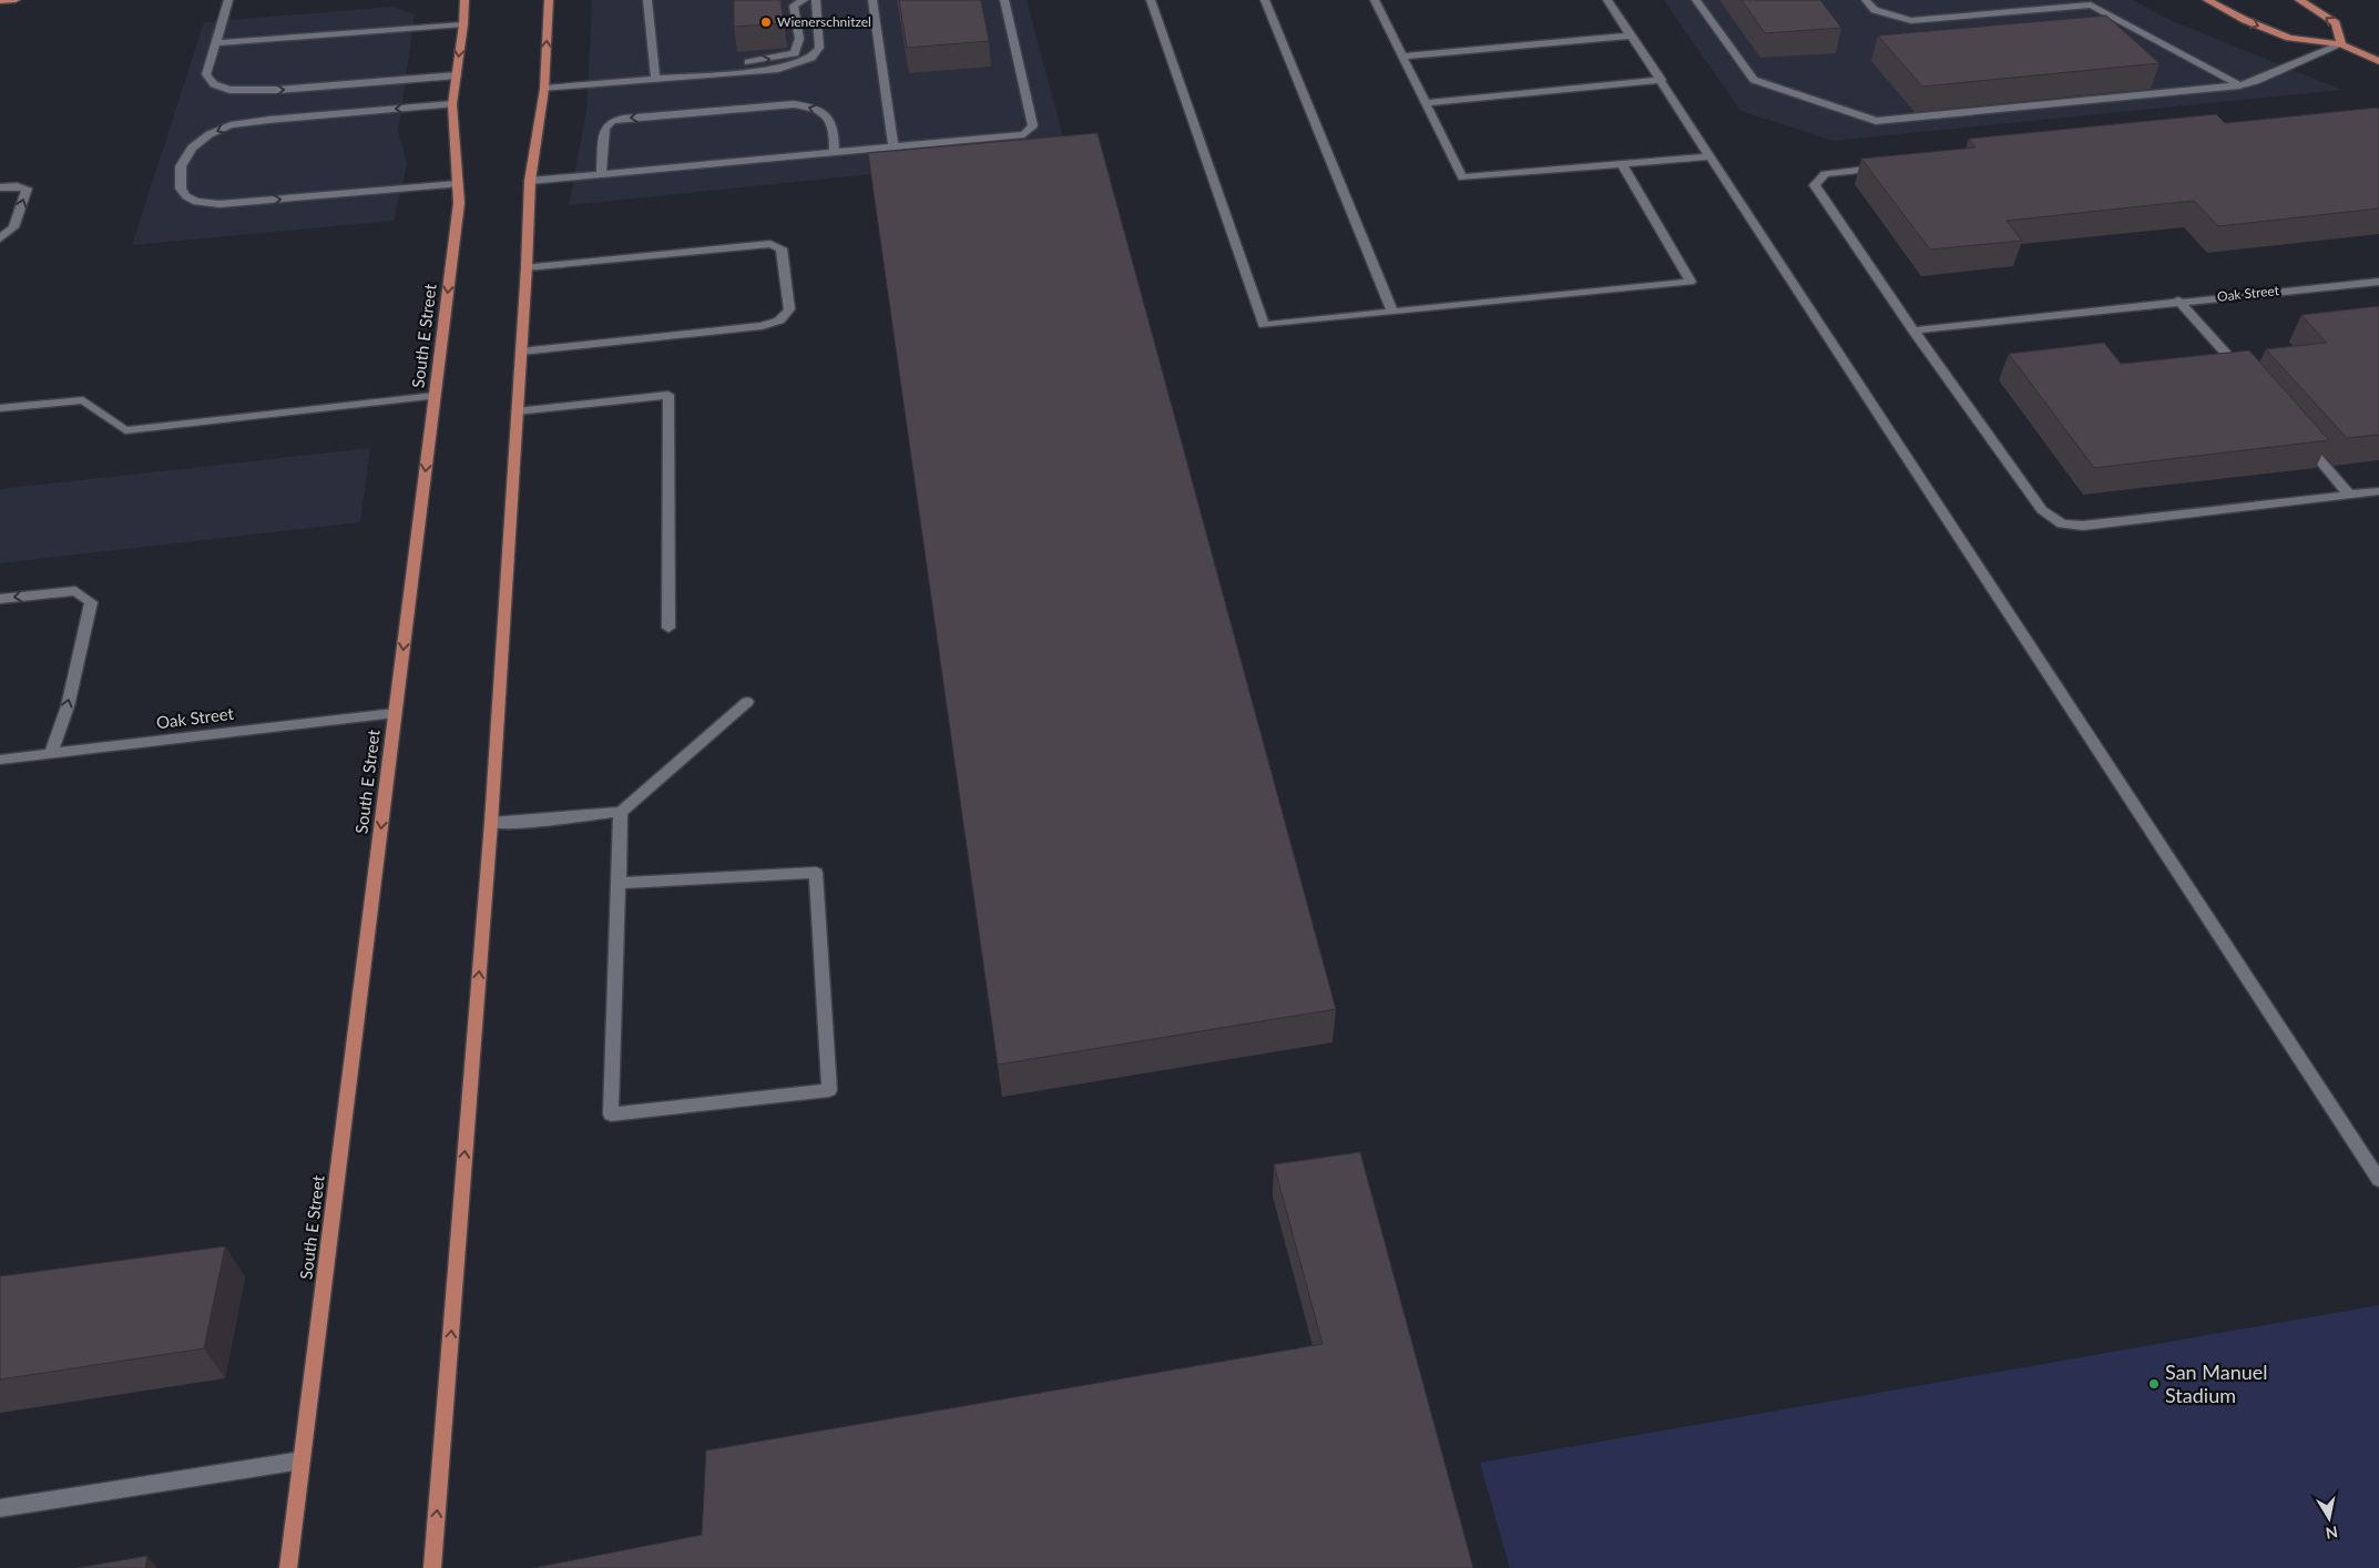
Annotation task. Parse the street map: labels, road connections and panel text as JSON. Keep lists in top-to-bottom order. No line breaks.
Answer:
{"streets":{"main road":["South E Street"],"street":["Oak Street"]},"crossings":[["Oak Street","South E Street"]],"places":["Wienerschnitzel","San Manuel Stadium"],"north":"bottom"}
